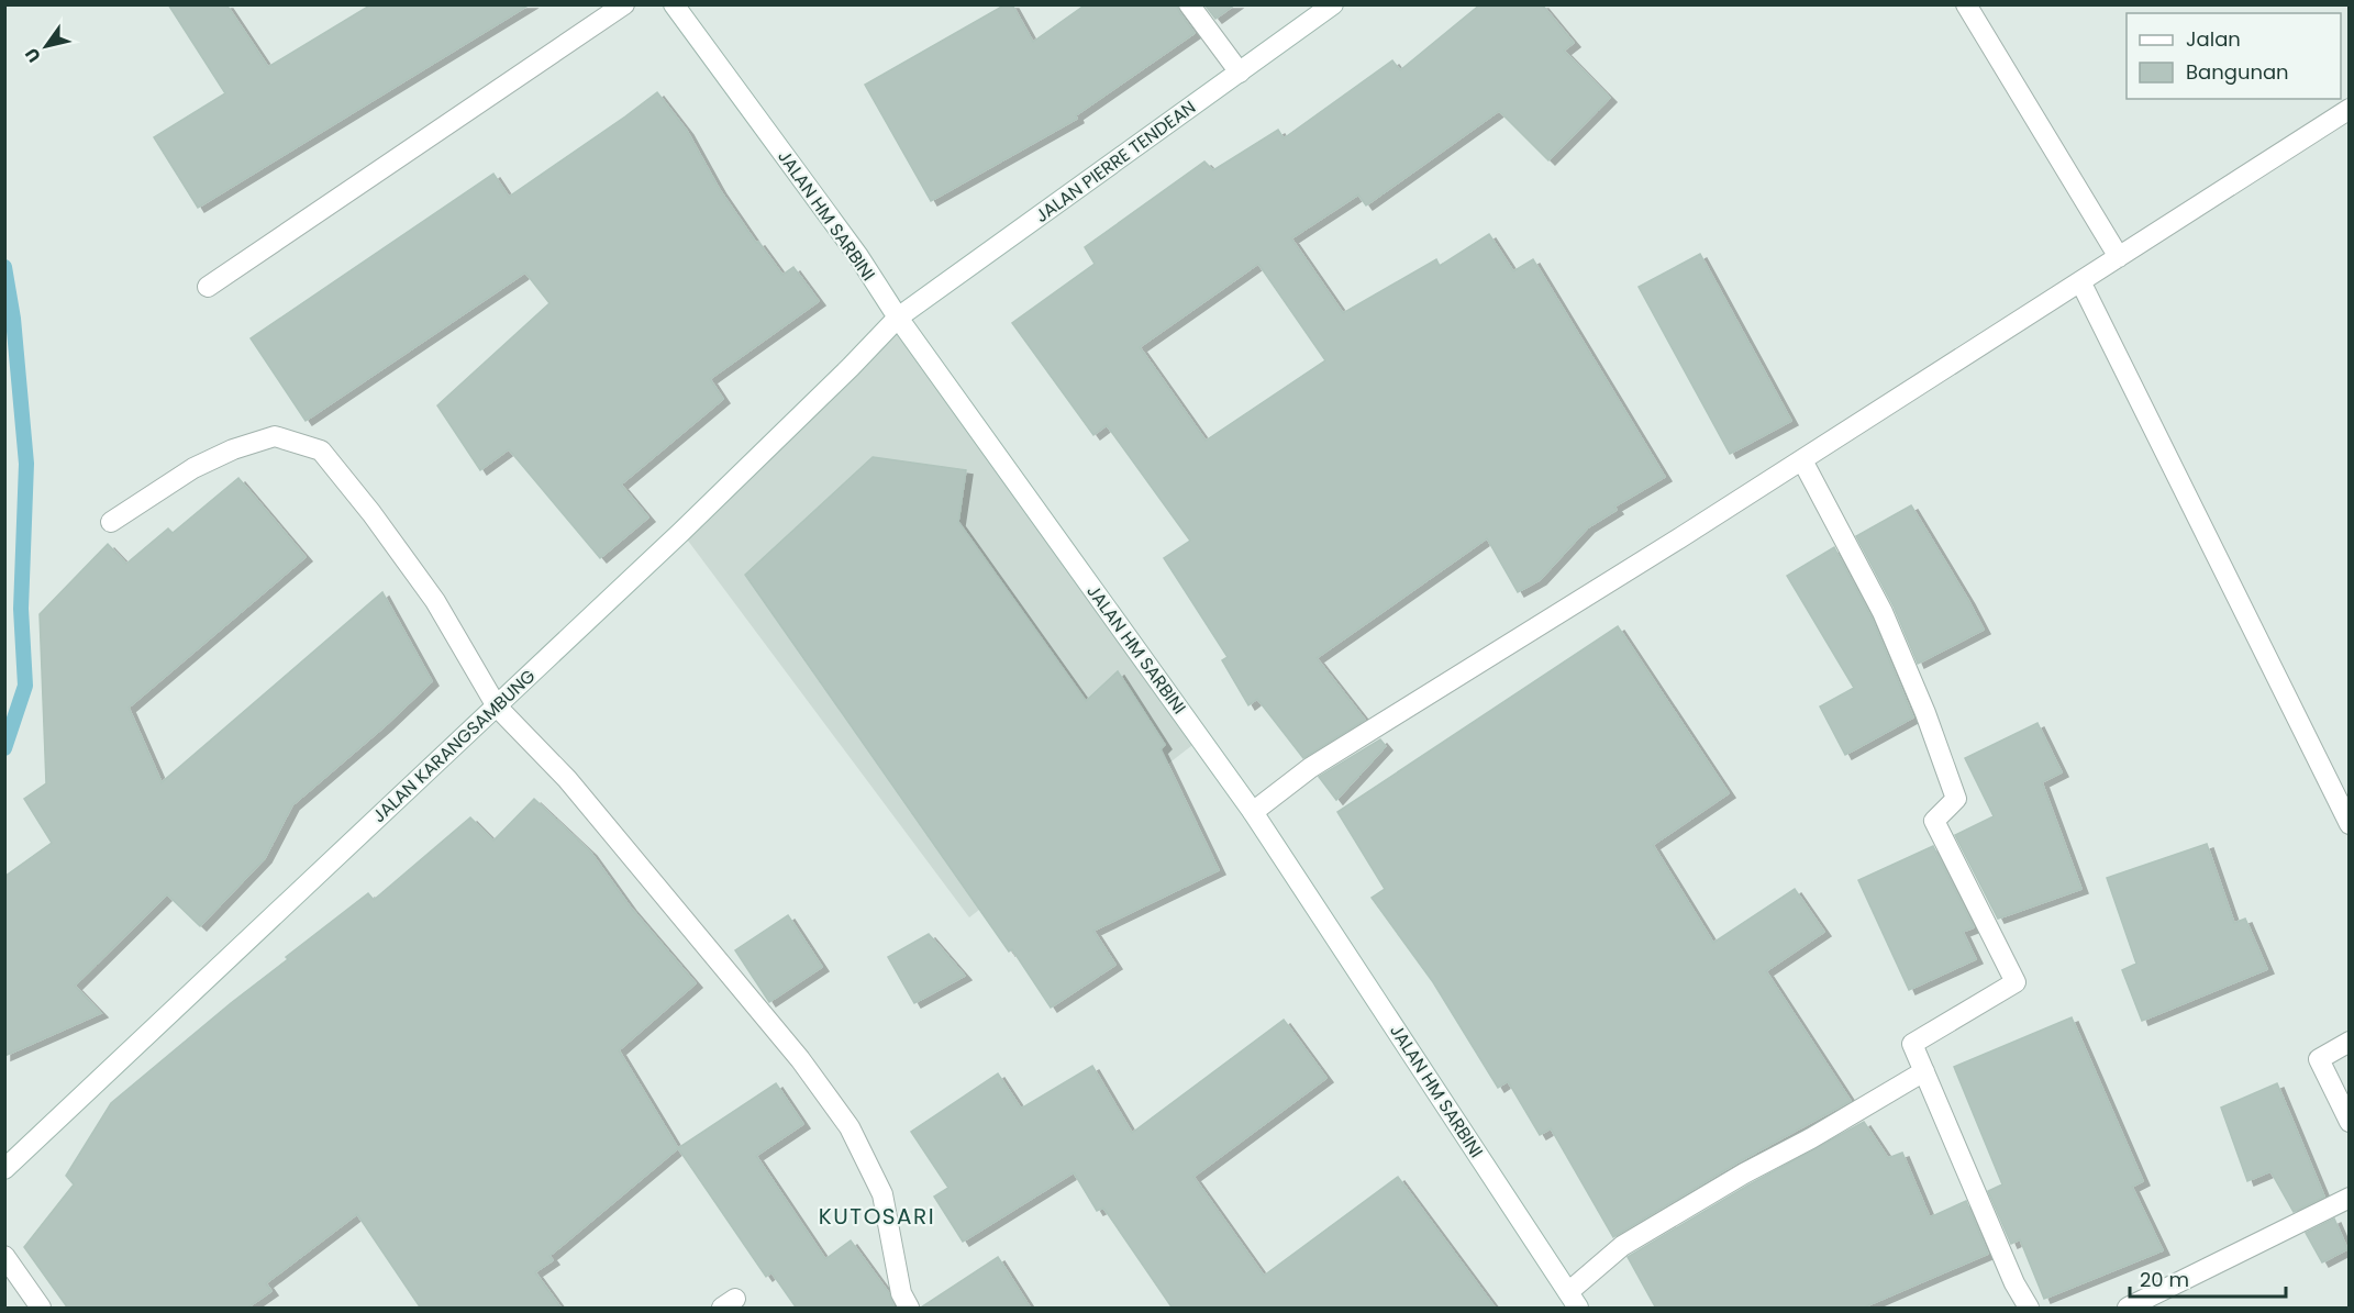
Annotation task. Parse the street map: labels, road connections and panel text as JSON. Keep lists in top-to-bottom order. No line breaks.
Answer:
{"streets":{"street":["JALAN PIERRE TENDEAN","JALAN HM SARBINI","JALAN KARANGSAMBUNG"]},"crossings":[["JALAN PIERRE TENDEAN","JALAN HM SARBINI"],["JALAN PIERRE TENDEAN","JALAN KARANGSAMBUNG"],["JALAN HM SARBINI","JALAN KARANGSAMBUNG"]],"districts":["KUTOSARI"],"legend":["Jalan","Bangunan"],"scale_bar":"20 m","north":"bottom left"}
